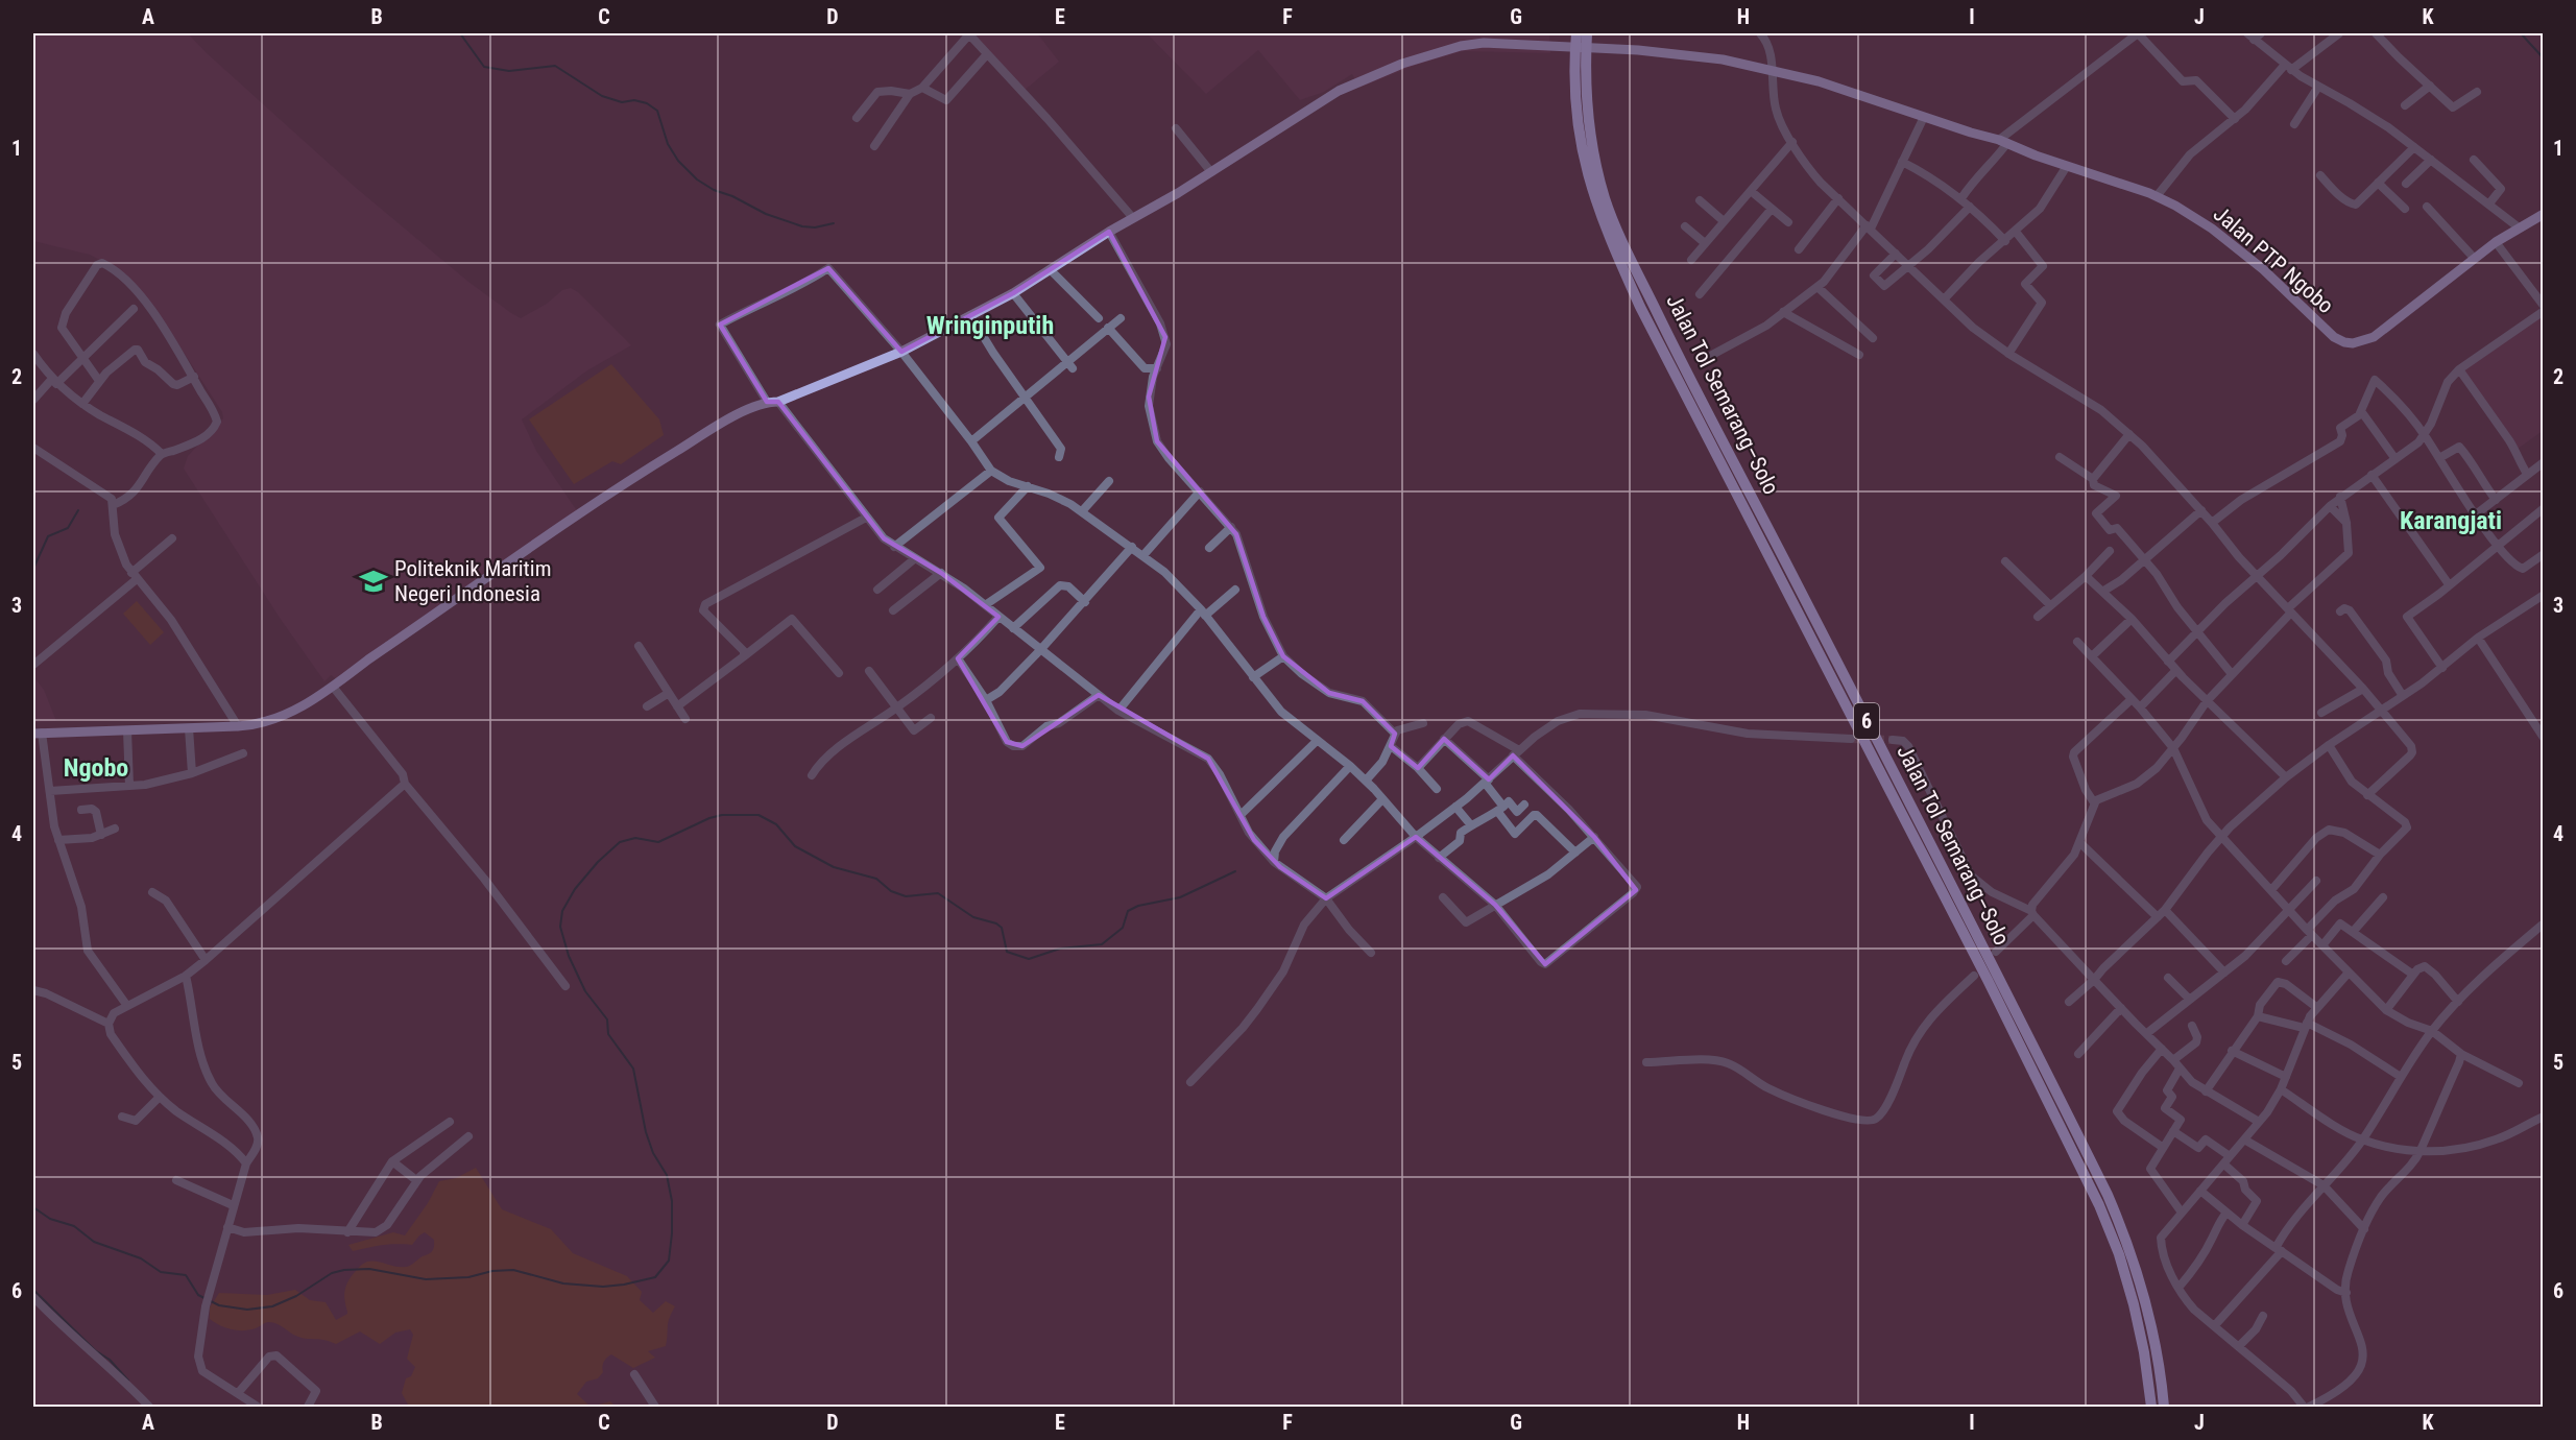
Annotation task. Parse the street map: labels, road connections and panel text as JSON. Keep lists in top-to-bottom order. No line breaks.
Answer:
{"streets":{"highway":["Jalan Tol Semarang–Solo","6"],"main road":["Jalan PTP Ngobo"]},"districts":["Wringinputih","Karangjati","Ngobo"],"places":{"school or university":["Politeknik Maritim Negeri Indonesia"]},"grid":{"columns":["A","B","C","D","E","F","G","H","I","J","K"],"rows":["1","2","3","4","5","6"]}}
